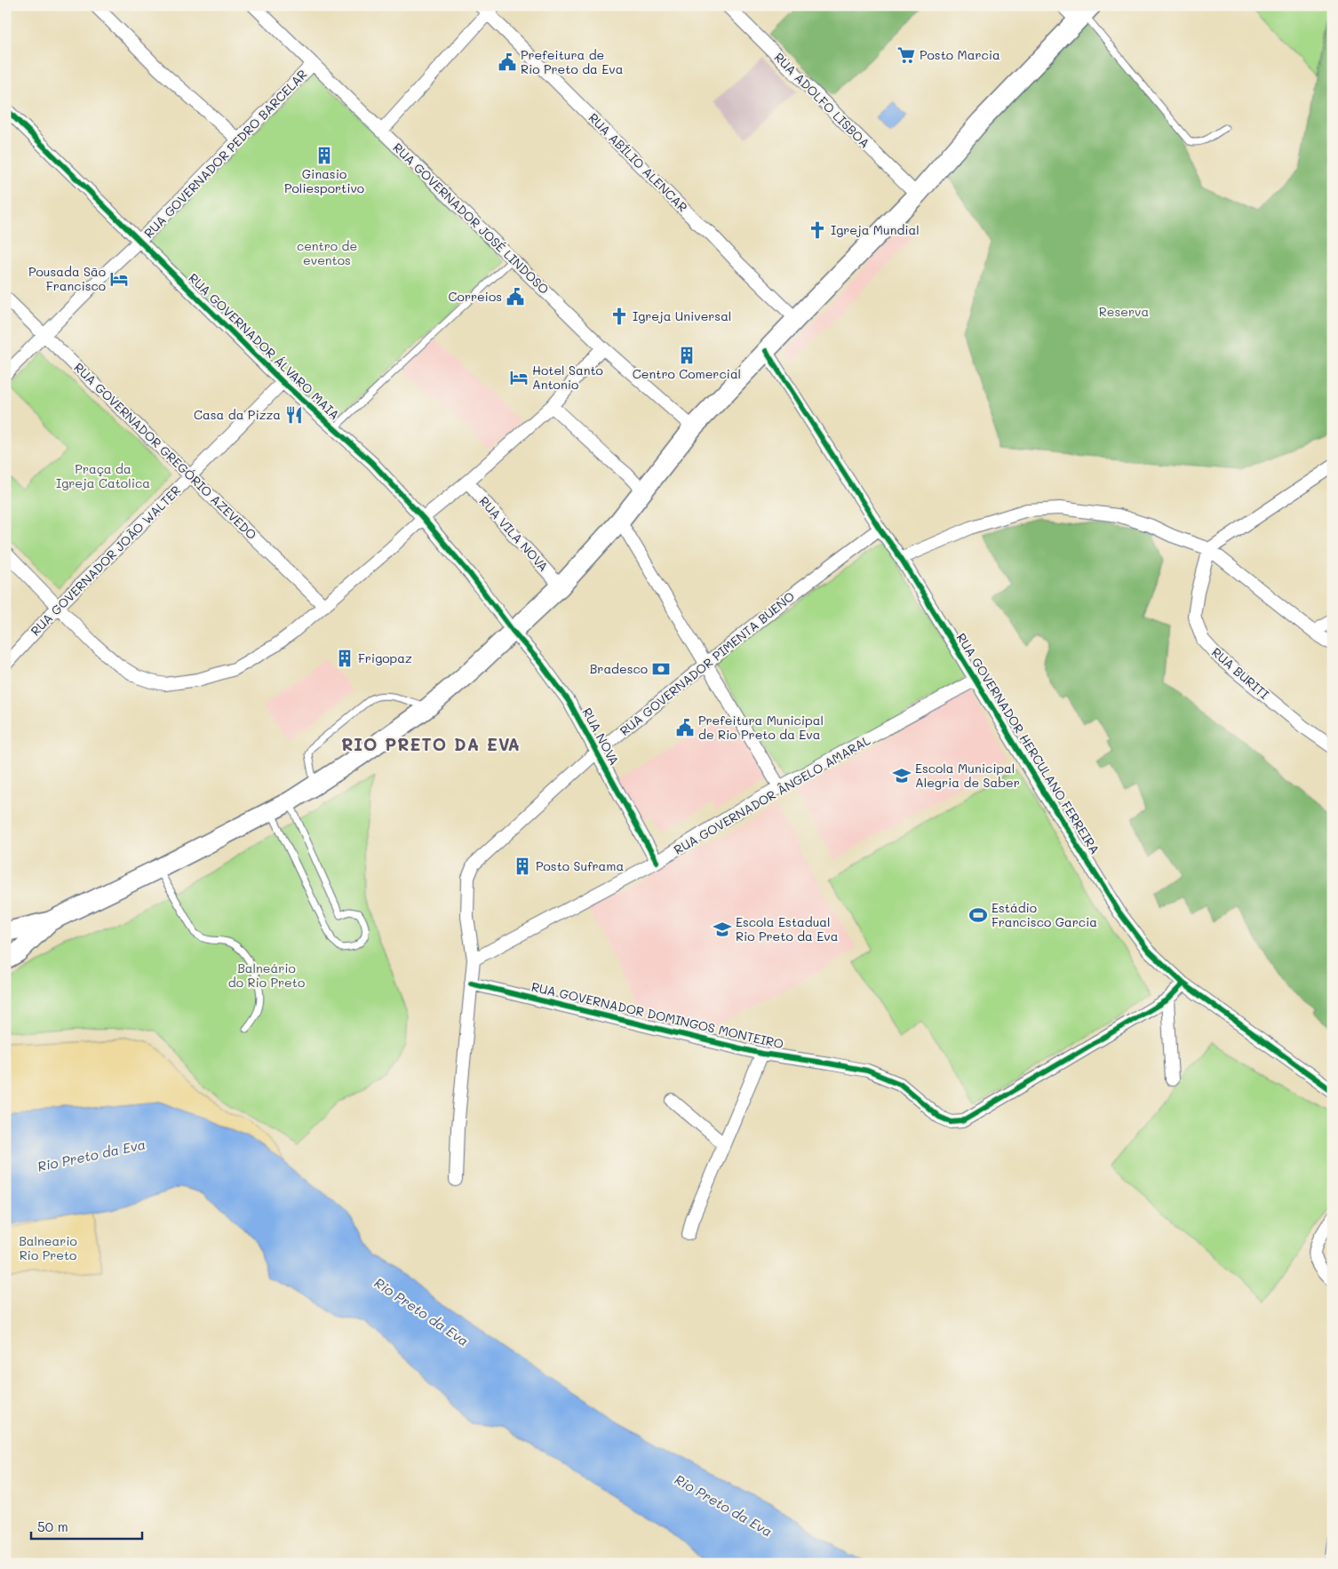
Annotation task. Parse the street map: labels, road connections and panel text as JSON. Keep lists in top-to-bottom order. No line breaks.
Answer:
{"streets":{"street":["RUA ADOLFO LISBOA","RUA GOVERNADOR PEDRO BARCELAR","RUA ABÍLIO ALENCAR","RUA GOVERNADOR JOSÉ LINDOSO","RUA GOVERNADOR ÁLVARO MAIA","RUA GOVERNADOR GREGÓRIO AZEVEDO","RUA VILA NOVA","RUA GOVERNADOR JOÃO WALTER","RUA GOVERNADOR PIMENTA BUENO","RUA BURITI","RUA NOVA","RUA GOVERNADOR HERCULANO FERREIRA","RUA GOVERNADOR ÂNGELO AMARAL","RUA GOVERNADOR DOMINGOS MONTEIRO"]},"crossings":[["RUA GOVERNADOR PEDRO BARCELAR","RUA GOVERNADOR JOSÉ LINDOSO"],["RUA GOVERNADOR PEDRO BARCELAR","RUA GOVERNADOR ÁLVARO MAIA"],["RUA GOVERNADOR PEDRO BARCELAR","RUA GOVERNADOR GREGÓRIO AZEVEDO"],["RUA GOVERNADOR ÁLVARO MAIA","RUA GOVERNADOR JOÃO WALTER"],["RUA GOVERNADOR ÁLVARO MAIA","RUA NOVA"],["RUA GOVERNADOR GREGÓRIO AZEVEDO","RUA GOVERNADOR JOÃO WALTER"],["RUA GOVERNADOR PIMENTA BUENO","RUA NOVA"],["RUA GOVERNADOR PIMENTA BUENO","RUA GOVERNADOR HERCULANO FERREIRA"],["RUA GOVERNADOR PIMENTA BUENO","RUA GOVERNADOR ÂNGELO AMARAL"],["RUA GOVERNADOR PIMENTA BUENO","RUA GOVERNADOR DOMINGOS MONTEIRO"],["RUA NOVA","RUA GOVERNADOR ÂNGELO AMARAL"],["RUA GOVERNADOR HERCULANO FERREIRA","RUA GOVERNADOR ÂNGELO AMARAL"],["RUA GOVERNADOR HERCULANO FERREIRA","RUA GOVERNADOR DOMINGOS MONTEIRO"]],"districts":["RIO PRETO DA EVA"],"water":["Rio Preto da Eva"],"parks":["centro de eventos","Reserva","Praça da Igreja Catolica","Balneário do Rio Preto","Balneario Rio Preto"],"places":{"supermarket":["Posto Marcia"],"public building":["Prefeitura de Rio Preto da Eva","Correios","Prefeitura Municipal de Rio Preto da Eva"],"building":["Ginasio Poliesportivo","Centro Comercial","Frigopaz","Posto Suframa"],"church":["Igreja Mundial","Igreja Universal"],"hotel":["Pousada São Francisco","Hotel Santo Antonio"],"restaurant":["Casa da Pizza"],"bank":["Bradesco"],"school or university":["Escola Municipal Alegria de Saber","Escola Estadual Rio Preto da Eva"],"sports":["Estádio Francisco Garcia"]},"scale_bar":"50 m"}
